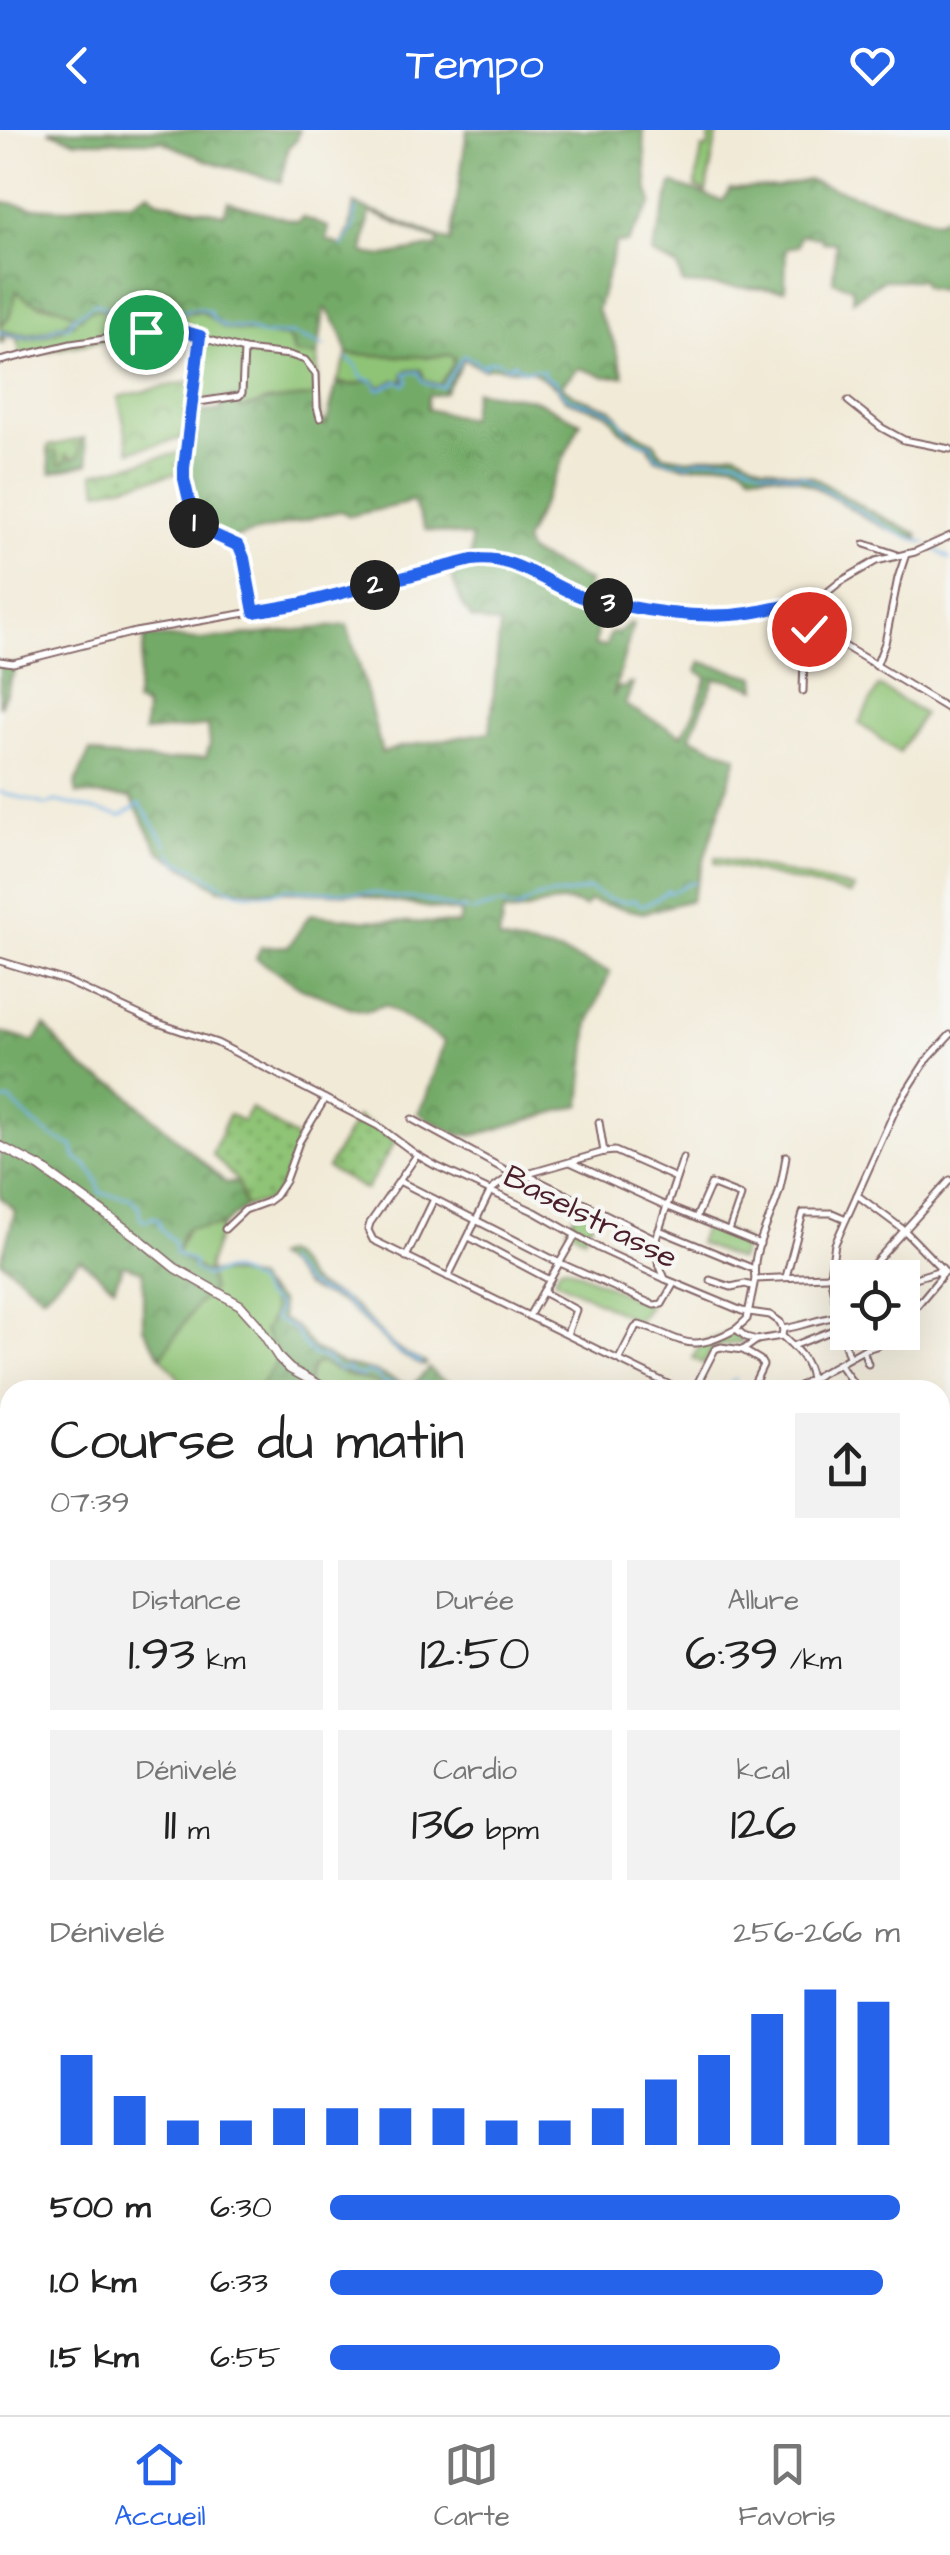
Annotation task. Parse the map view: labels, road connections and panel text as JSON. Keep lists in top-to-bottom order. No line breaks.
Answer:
{"streets":{"street":["Baselstrasse"]},"page":{"header":"Tempo","pins":["1","2","3"],"heading":["Course du matin","07:39"],"stats":[["Distance","1.93 km"],["Durée","12:50"],["Allure","6:39 /km"],["Dénivelé","11 m"],["Cardio","136 bpm"],["kcal","126"]],"chart":["Dénivelé","256–266 m"],"list":[{"name":"500 m","note":"6:30"},{"name":"1.0 km","note":"6:33"},{"name":"1.5 km","note":"6:55"}],"tabs":["Accueil","Carte","Favoris"]}}
